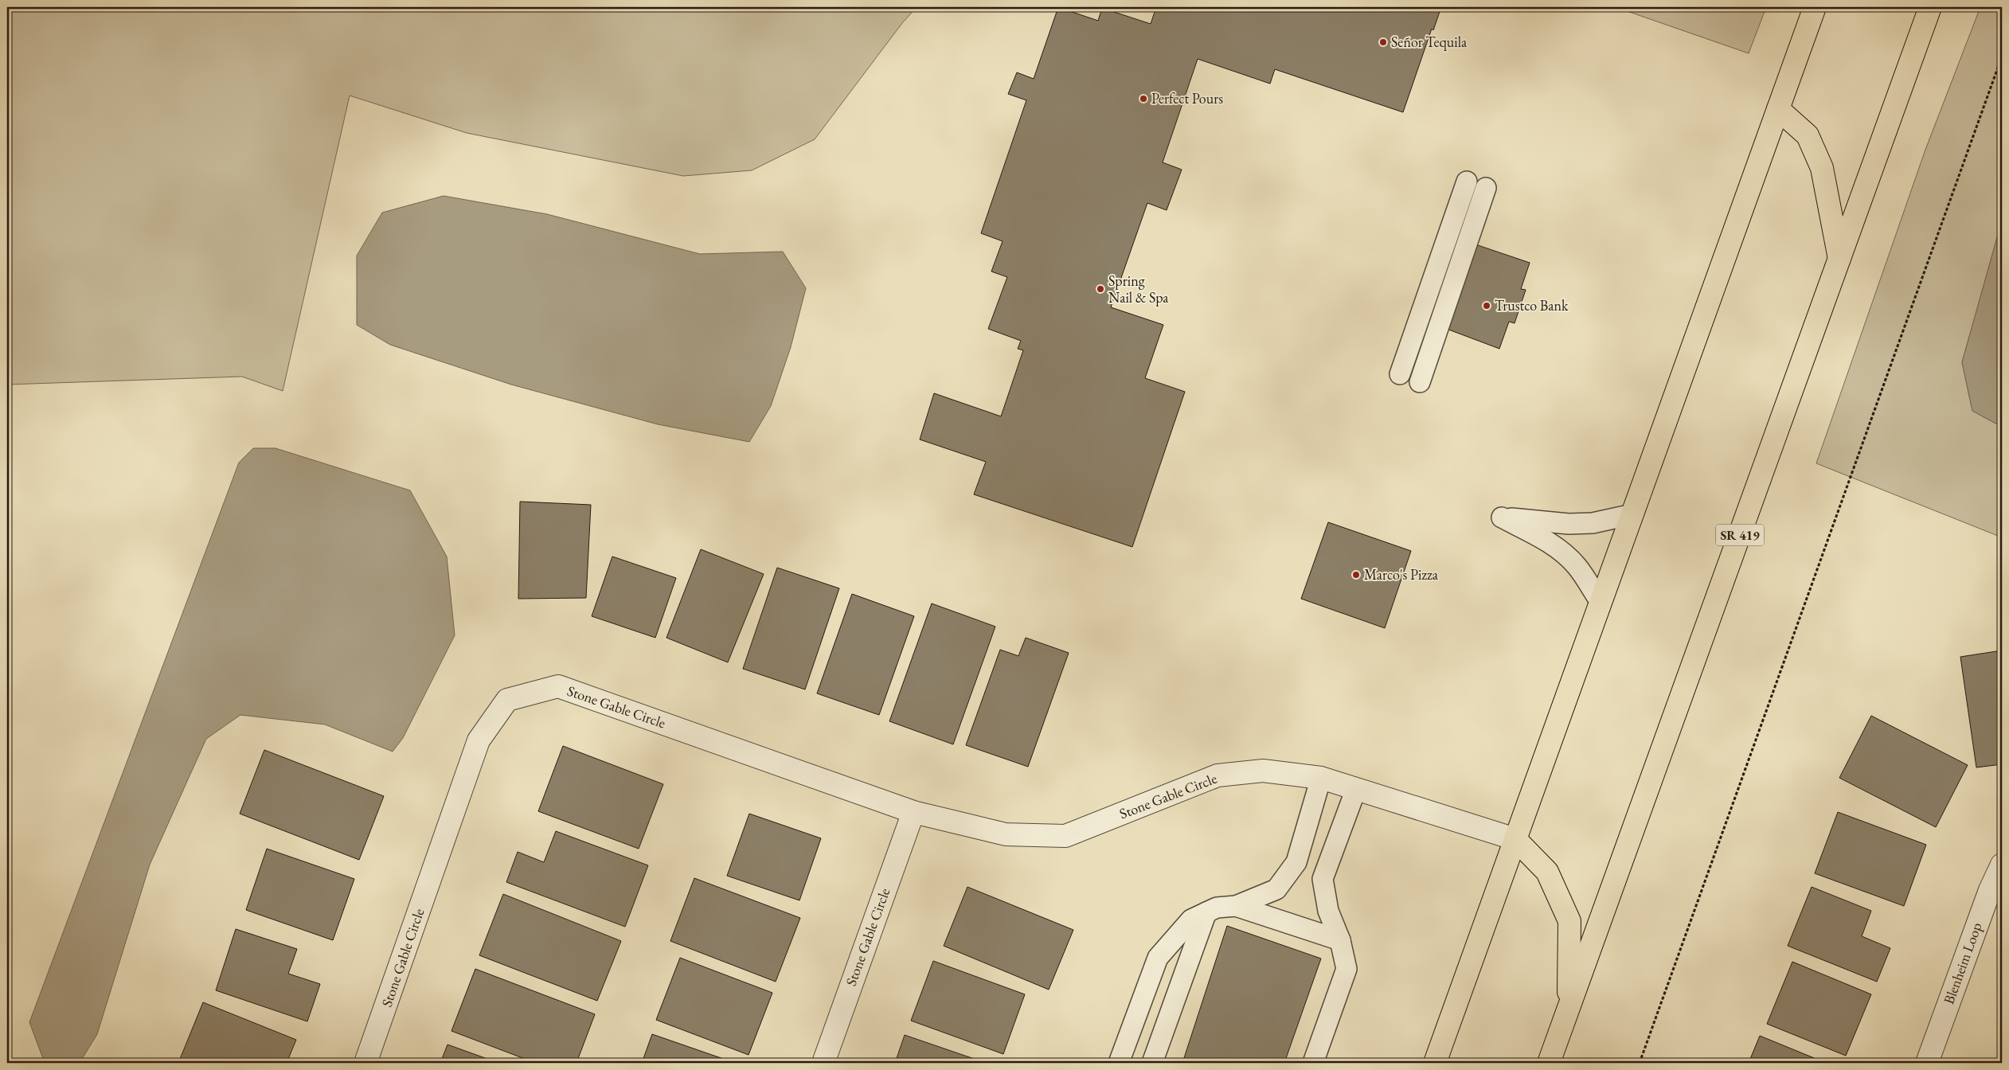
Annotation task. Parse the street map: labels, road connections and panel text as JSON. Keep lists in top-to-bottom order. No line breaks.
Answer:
{"streets":{"main road":["SR 419"],"street":["Stone Gable Circle","Blenheim Loop"]},"places":["Señor Tequila","Perfect Pours","Spring Nail & Spa","Trustco Bank","Marco's Pizza"]}
